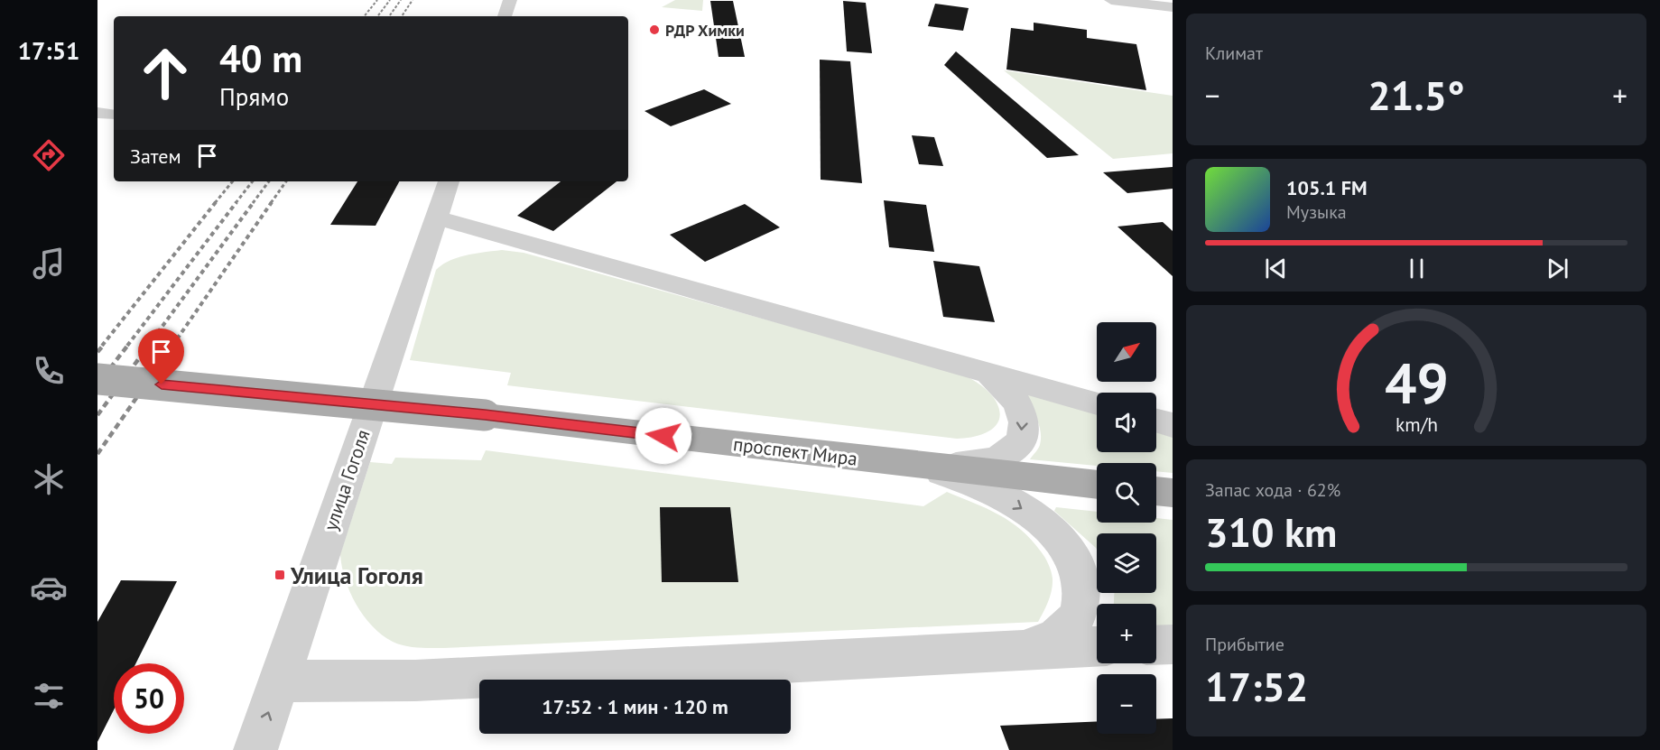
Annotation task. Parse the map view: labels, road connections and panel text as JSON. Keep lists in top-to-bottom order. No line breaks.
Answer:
{"streets":{"main road":["проспект Мира"],"street":["улица Гоголя"]},"places":{"other":["РДР Химки"],"transit":["Улица Гоголя"]},"north":"top right","page":{"tabs":"17:51","tile":["Климат",["Запас хода · 62%","310 km"],["Прибытие","17:52"]],"turn":["40 m","Прямо"],"heat":["−","21.5°","+"],"then":"Затем","song":["105.1 FM","Музыка"],"map_buttons":["+","−"],"limit":"50","trip":"17:52 · 1 мин · 120 m","gauge":["49","km/h"]}}
